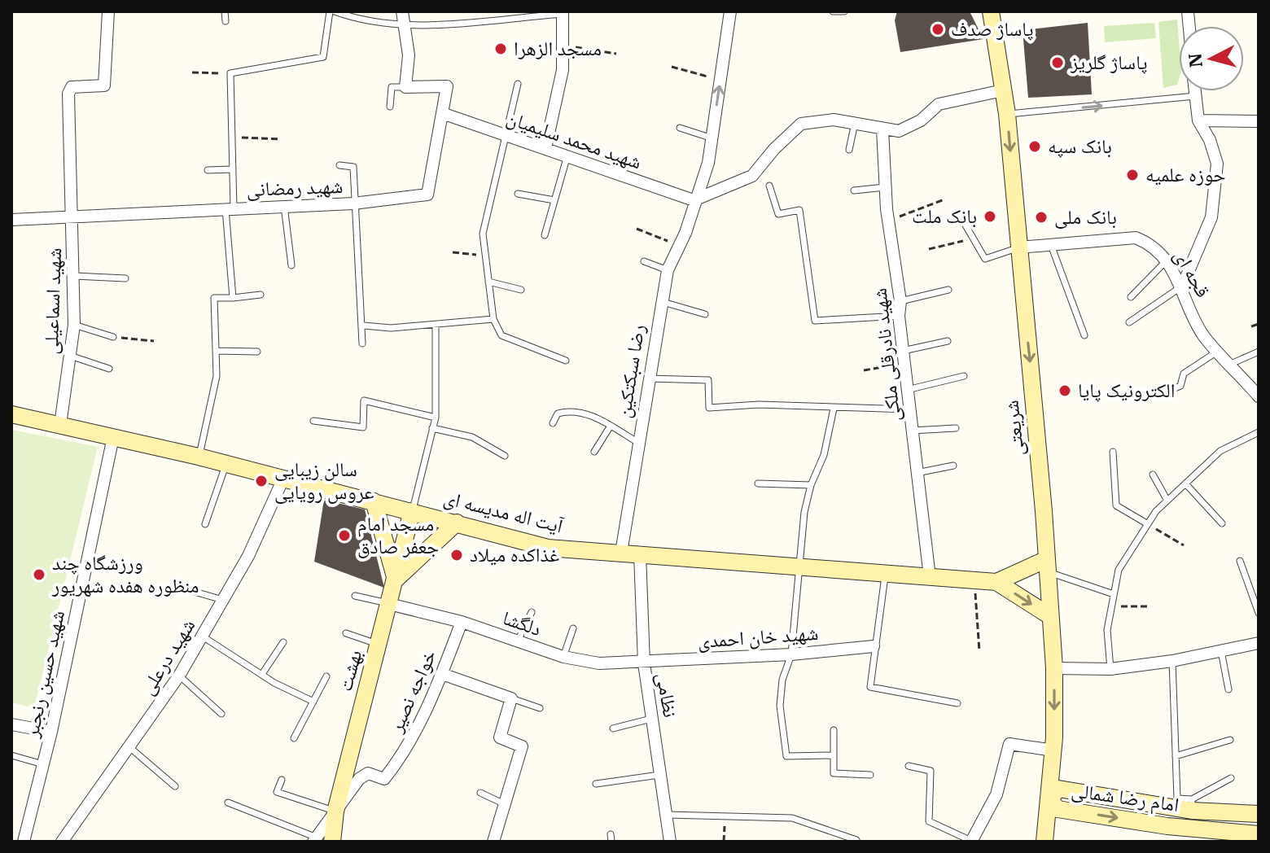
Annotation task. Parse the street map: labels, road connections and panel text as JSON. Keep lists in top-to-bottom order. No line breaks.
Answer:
{"streets":{"street":["شهید محمد سلیمیان","شهید رمضانی","قجه ای","شهید اسماعیلی","شهید نادرقلی ملکی","رضا سبکتکین","شریعتی","آیت اله مدیسه ای","دلگشا","شهید خان احمدی","شهید درعلی","بهشت","شهید حسین رنجبر","خواجه نصیر","نظامی","امام رضا شمالی"]},"crossings":[["شهید محمد سلیمیان","شهید رمضانی"],["شهید محمد سلیمیان","رضا سبکتکین"],["شهید رمضانی","شهید اسماعیلی"],["قجه ای","شریعتی"],["شهید اسماعیلی","آیت اله مدیسه ای"],["شهید نادرقلی ملکی","آیت اله مدیسه ای"],["رضا سبکتکین","آیت اله مدیسه ای"],["شریعتی","امام رضا شمالی"],["آیت اله مدیسه ای","شهید درعلی"],["آیت اله مدیسه ای","بهشت"],["آیت اله مدیسه ای","شهید حسین رنجبر"],["آیت اله مدیسه ای","نظامی"],["دلگشا","شهید خان احمدی"],["دلگشا","بهشت"],["دلگشا","خواجه نصیر"],["دلگشا","نظامی"],["شهید خان احمدی","نظامی"],["بهشت","خواجه نصیر"]],"one_way":["شریعتی"],"places":["پاساژ صدف","مسجد الزهرا","پاساژ گلریز","بانک سپه","حوزه علمیه","بانک ملت","بانک ملی","الکترونیک پایا","سالن زیبایی عروس رویایی","مسجد امام جعفر صادق","غذاکده میلاد","ورزشگاه چند منظوره هفده شهریور"],"north":"left"}
